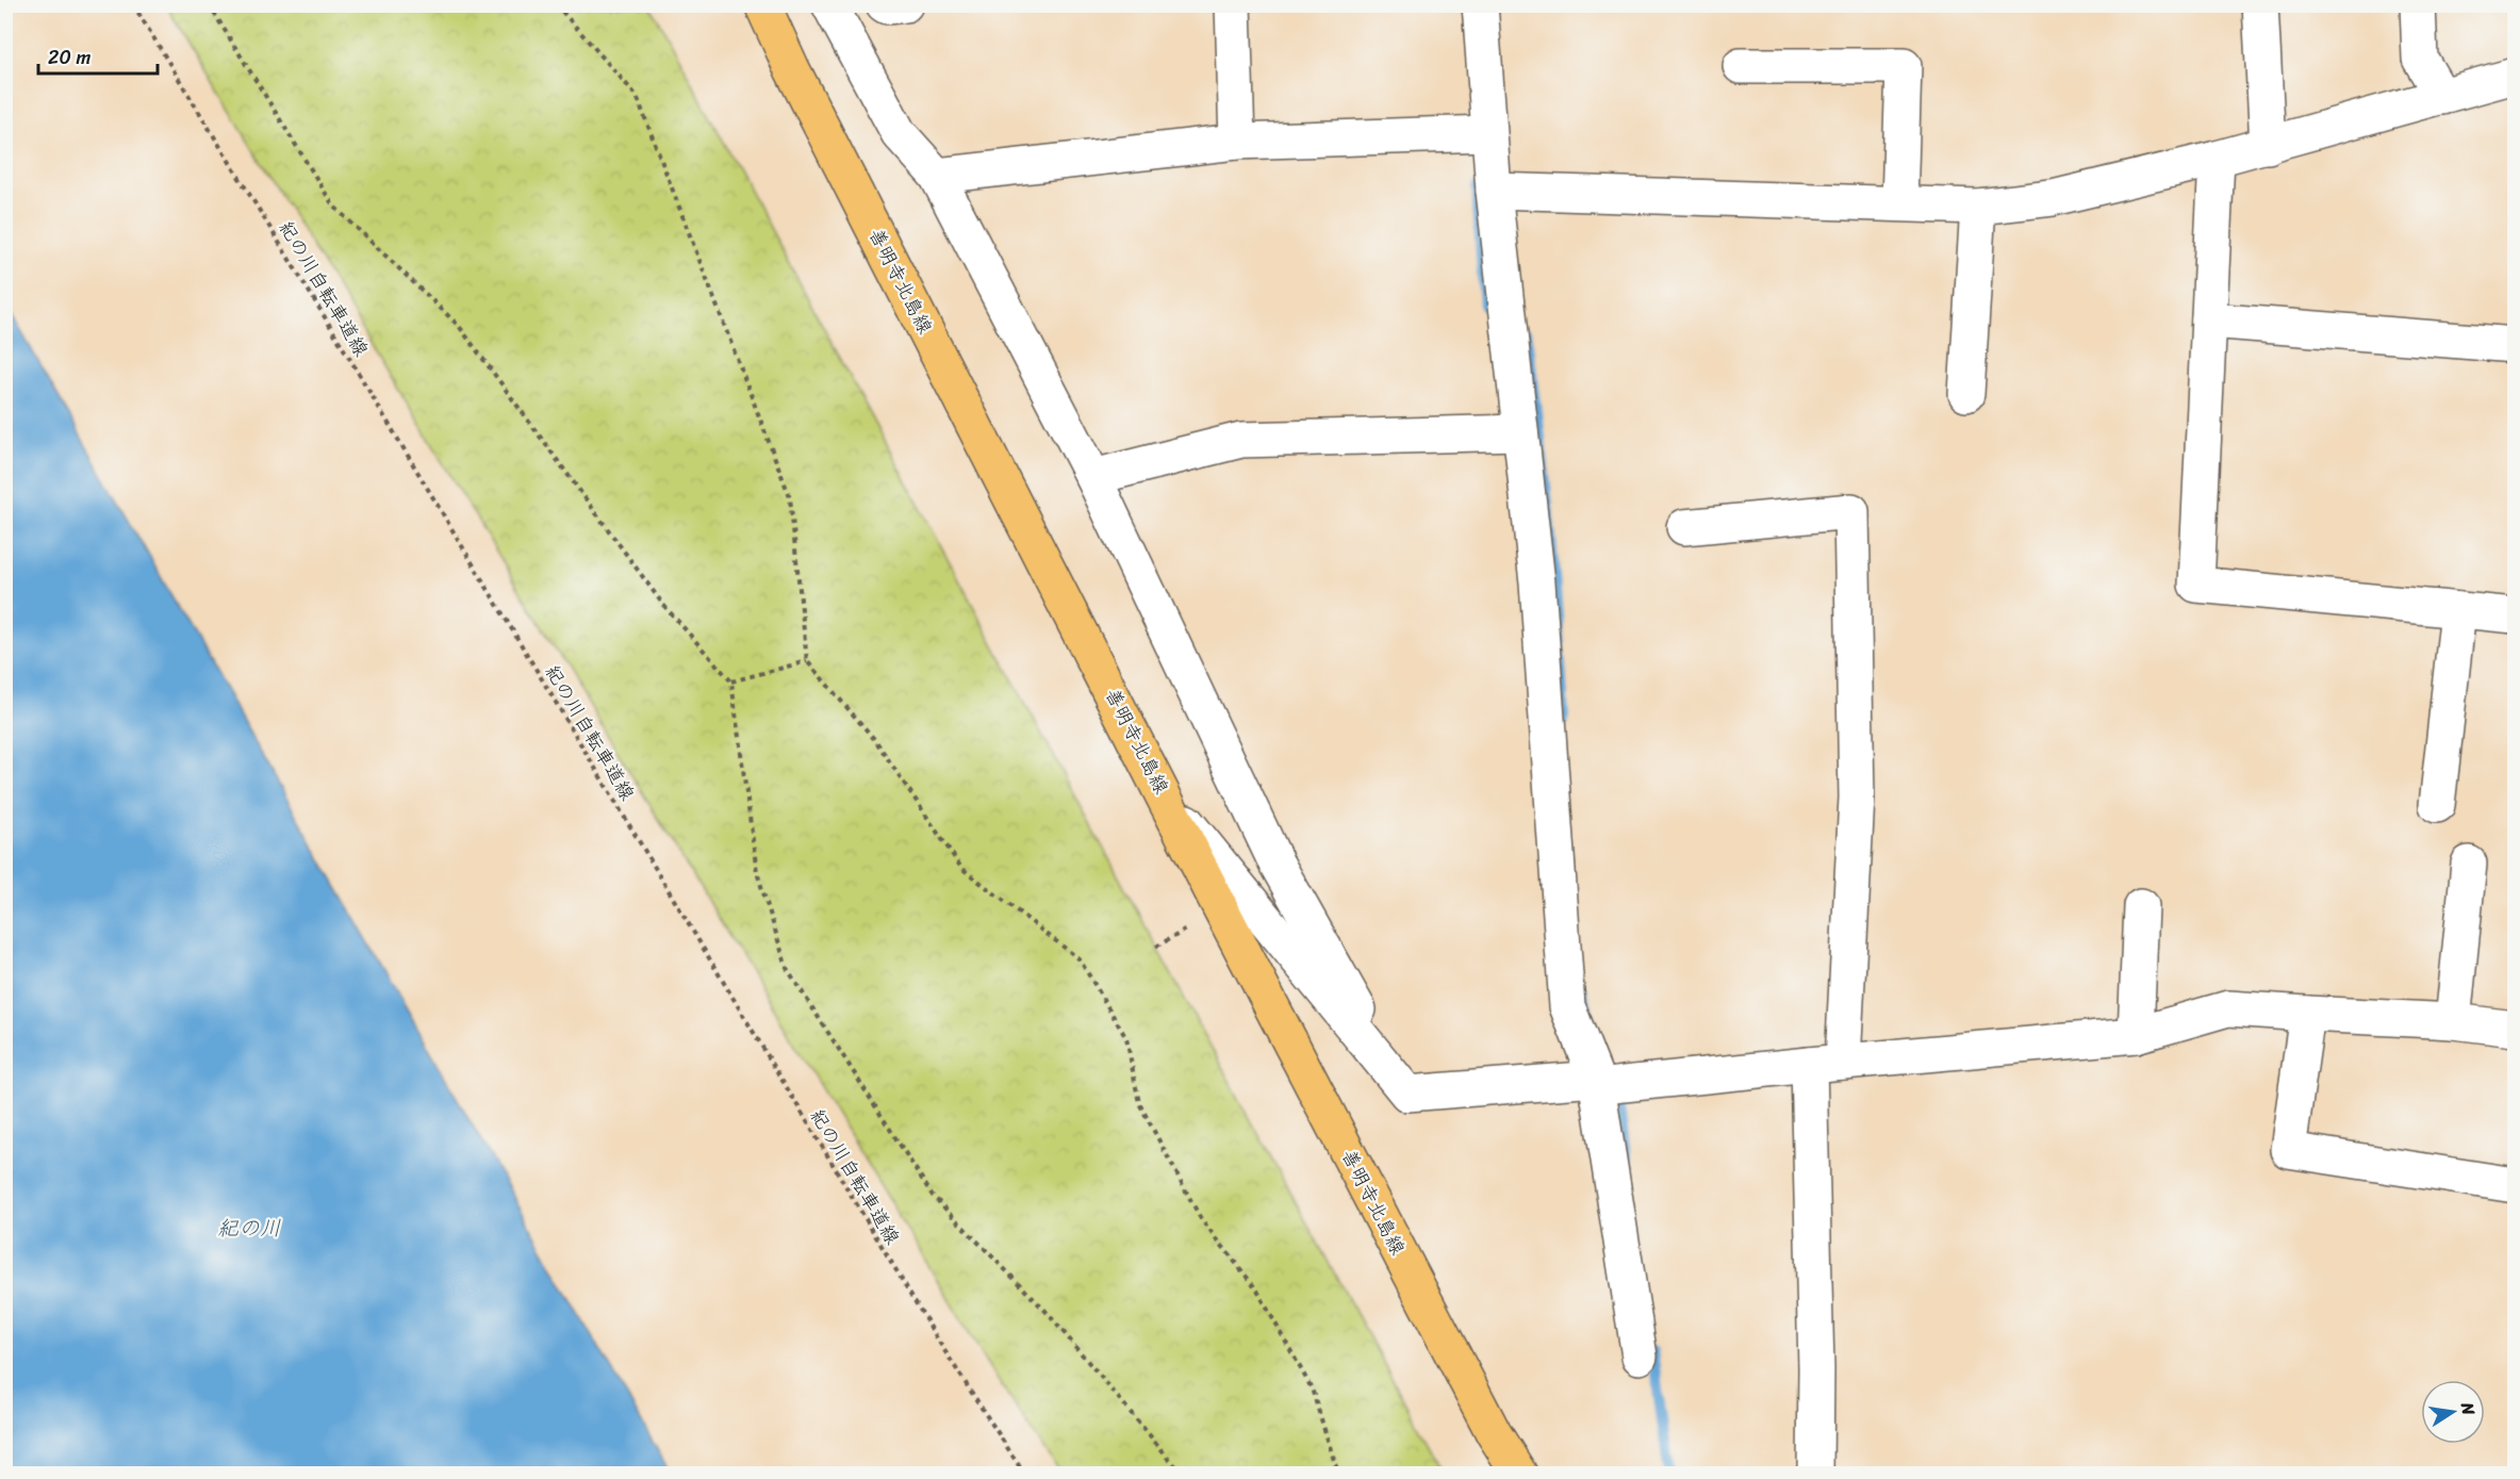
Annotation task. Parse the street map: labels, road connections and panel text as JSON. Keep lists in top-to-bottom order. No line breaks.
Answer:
{"streets":{"main road":["善明寺北島線"],"path":["紀の川自転車道線"]},"water":["紀の川"],"scale_bar":"20 m","north":"right"}
